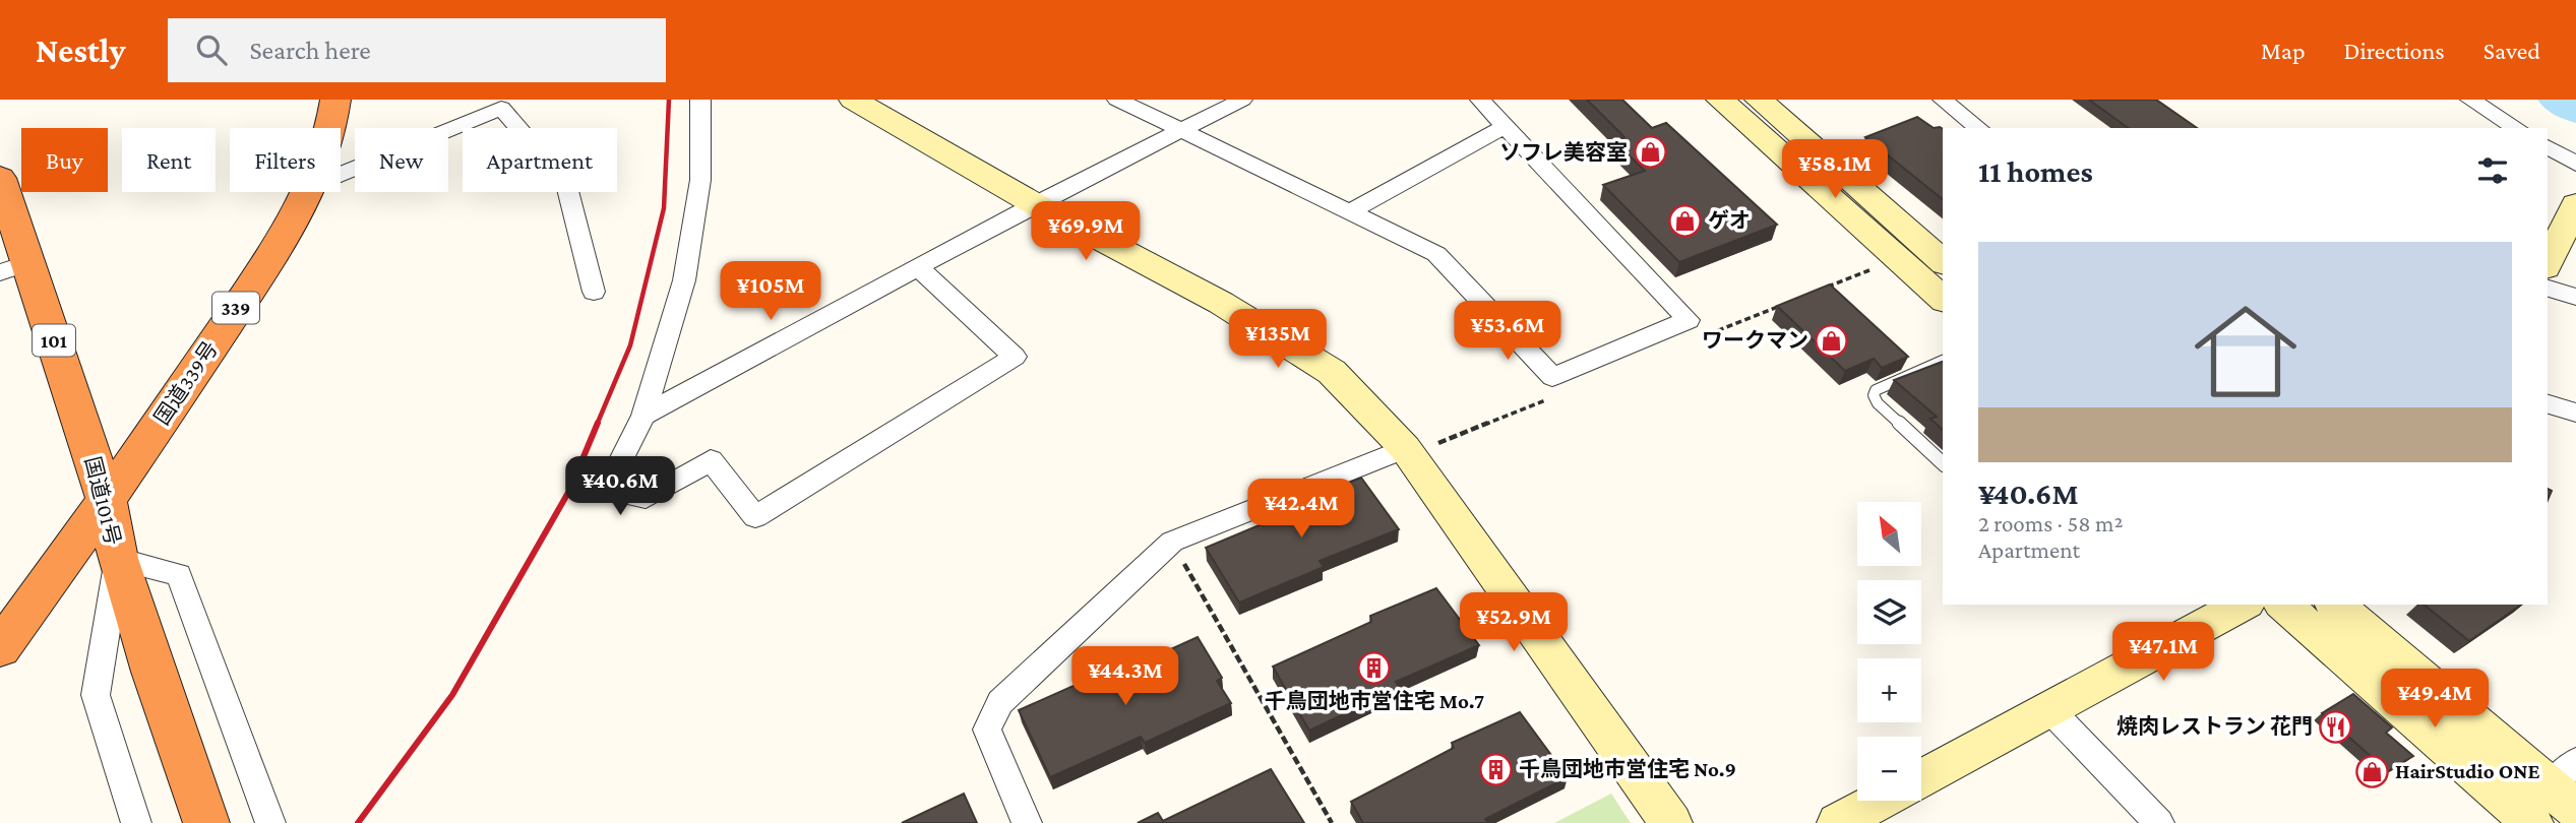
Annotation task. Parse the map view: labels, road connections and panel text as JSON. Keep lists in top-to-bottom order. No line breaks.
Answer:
{"streets":{"highway":["339","101","国道339号","国道101号"]},"crossings":[["国道339号","国道101号"]],"places":{"shop":["ソフレ美容室","ゲオ","ワークマン","HairStudio ONE"],"building":["千鳥団地市営住宅 Mo.7","千鳥団地市営住宅 No.9"],"restaurant":["焼肉レストラン 花門"]},"north":"top left","page":{"header":"Nestly","search":"Search here","nav":["Map","Directions","Saved"],"chip":["Buy","Rent","Filters","New","Apartment"],"heading":"11 homes","price":["¥58.1M","¥69.9M","¥105M","¥53.6M","¥135M","¥40.6M","¥42.4M","¥52.9M","¥47.1M","¥44.3M","¥49.4M"],"list":[{"name":"¥40.6M","note":"2 rooms · 58 m² · Apartment"}],"map_buttons":["+","−"]}}
